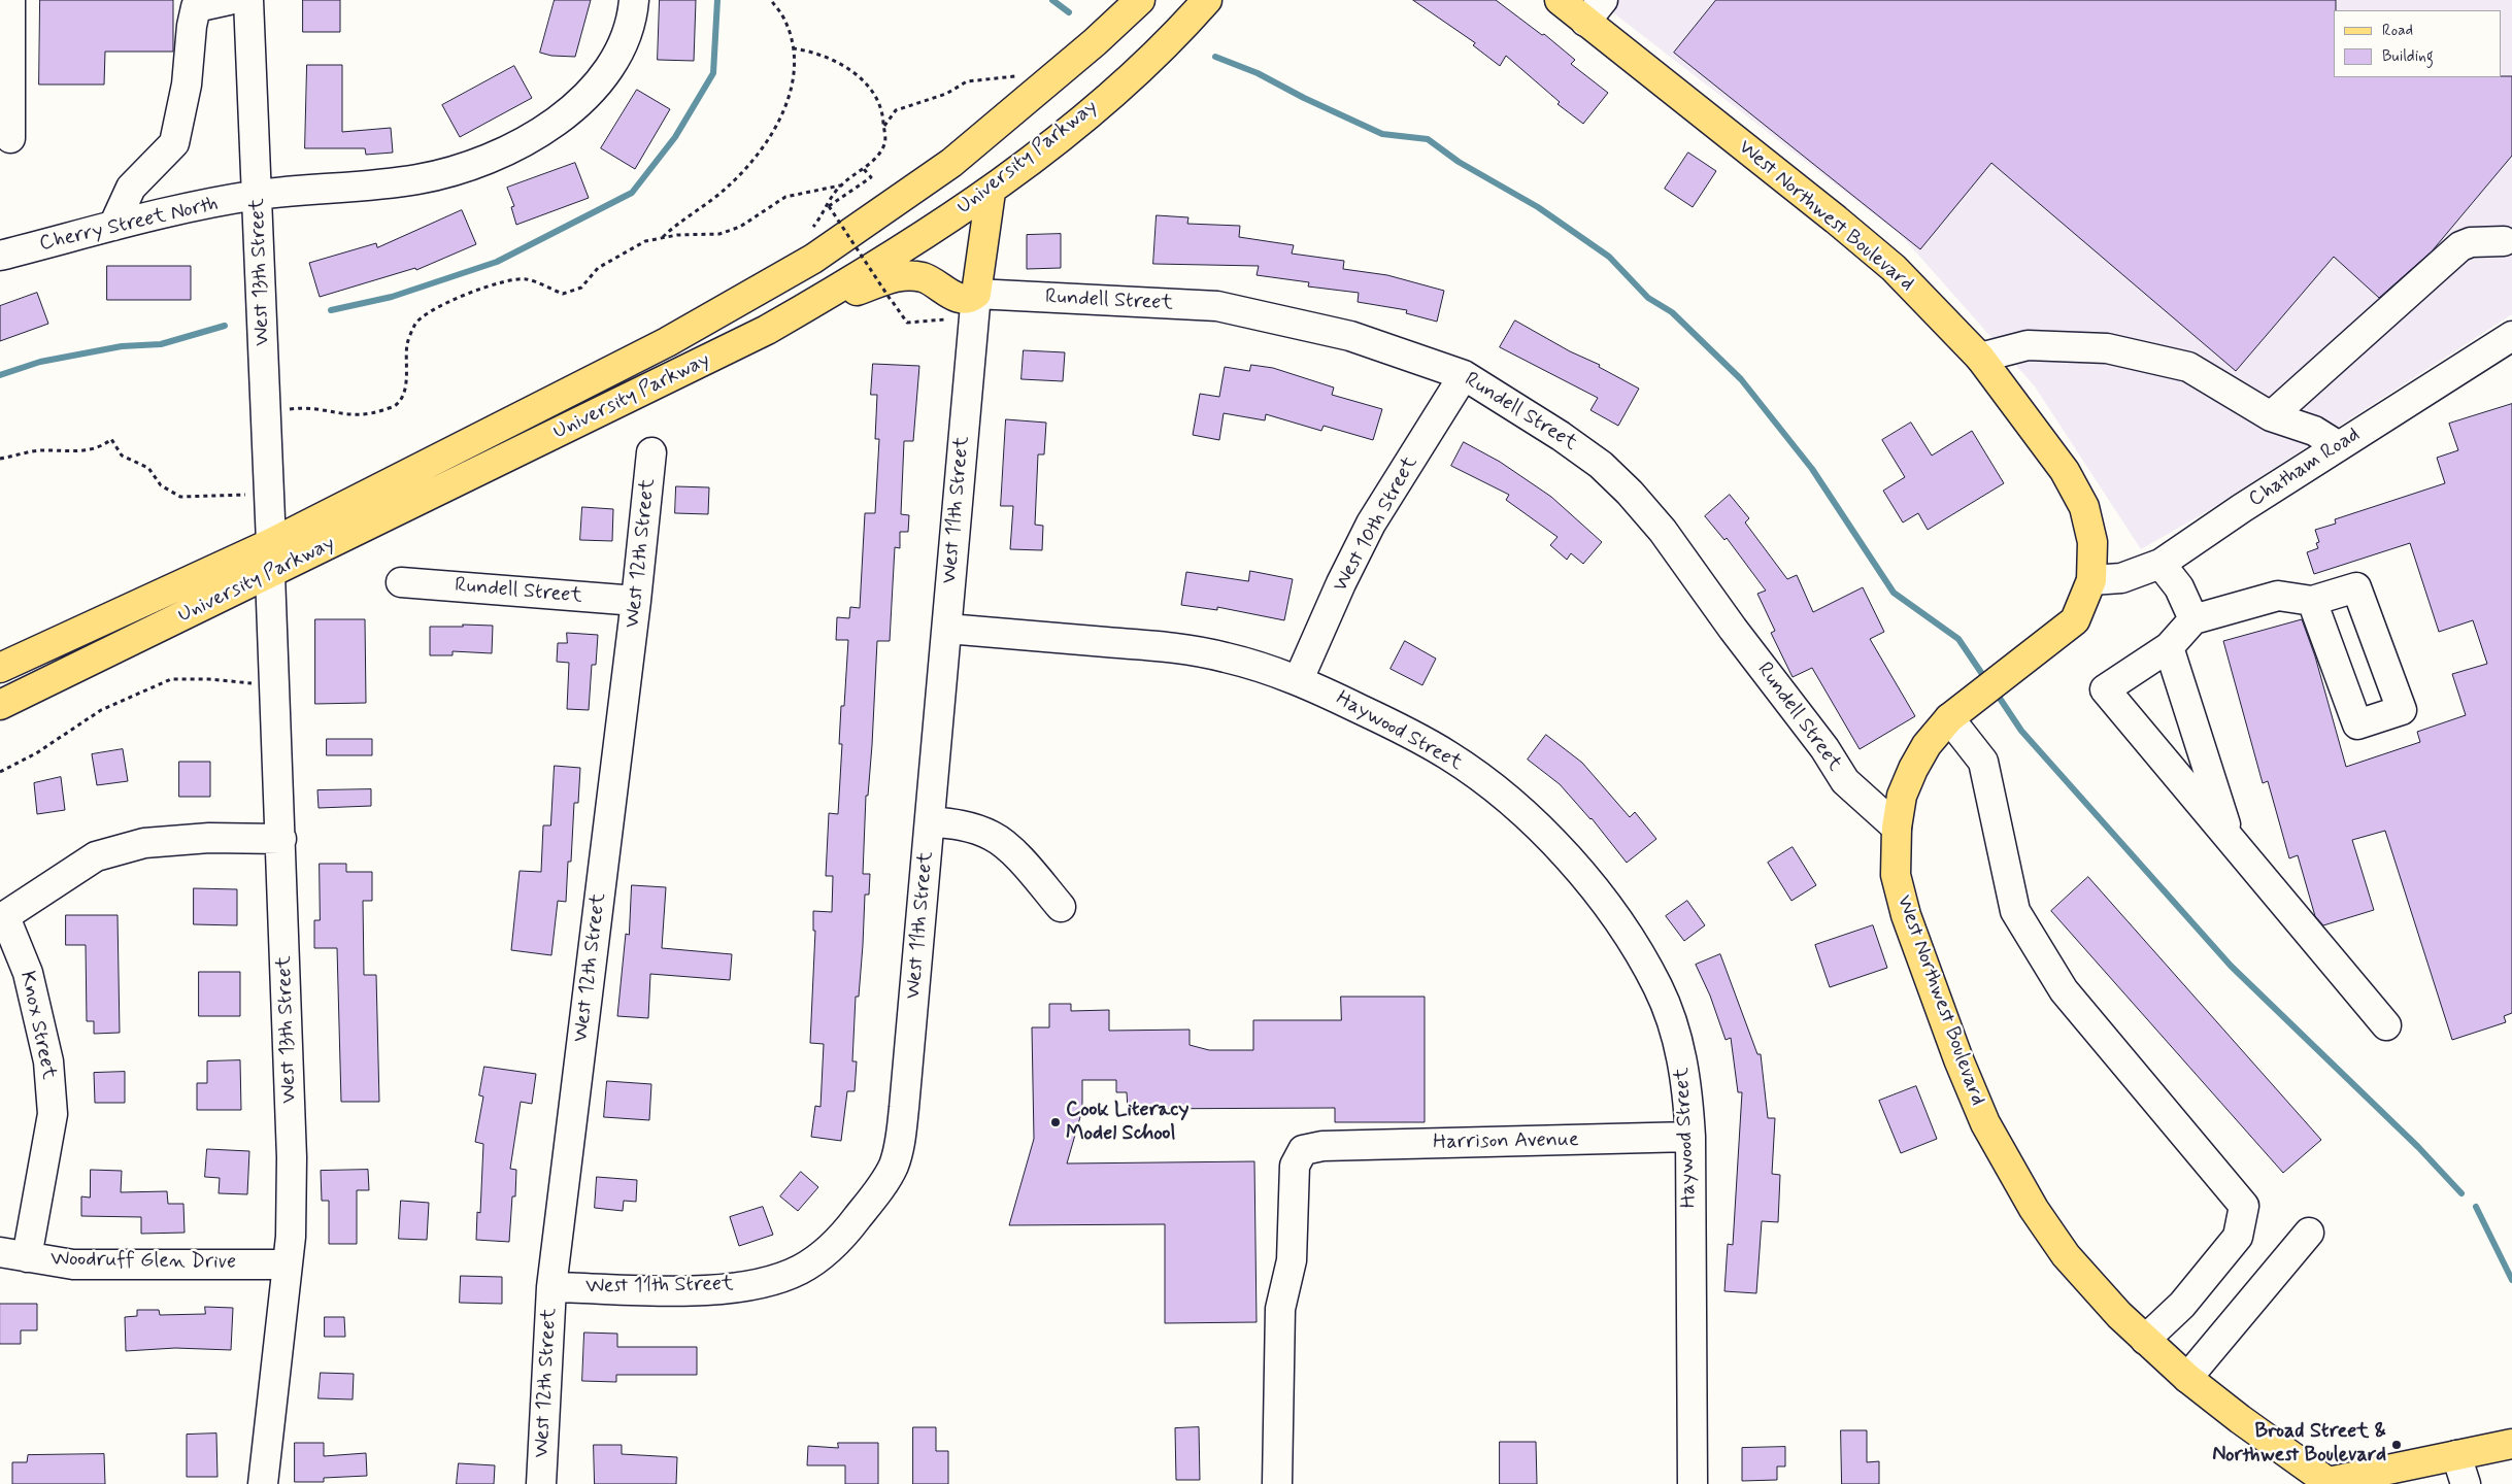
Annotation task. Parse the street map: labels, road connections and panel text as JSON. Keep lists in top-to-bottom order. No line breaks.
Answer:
{"streets":{"main road":["University Parkway","West Northwest Boulevard"],"street":["Cherry Street North","West 13th Street","Rundell Street","Chatham Road","West 11th Street","West 10th Street","West 12th Street","Haywood Street","Knox Street","Harrison Avenue","Woodruff Glen Drive"]},"crossings":[["University Parkway","West 13th Street"],["West Northwest Boulevard","Rundell Street"],["West Northwest Boulevard","Chatham Road"],["Cherry Street North","West 13th Street"],["West 13th Street","Woodruff Glen Drive"],["Rundell Street","West 11th Street"],["Rundell Street","West 10th Street"],["Rundell Street","West 12th Street"],["West 11th Street","West 12th Street"],["West 11th Street","Haywood Street"],["West 10th Street","Haywood Street"],["Haywood Street","Harrison Avenue"],["Knox Street","Woodruff Glen Drive"]],"places":["Cook Literacy Model School","Broad Street & Northwest Boulevard"],"legend":["Road","Building"]}
